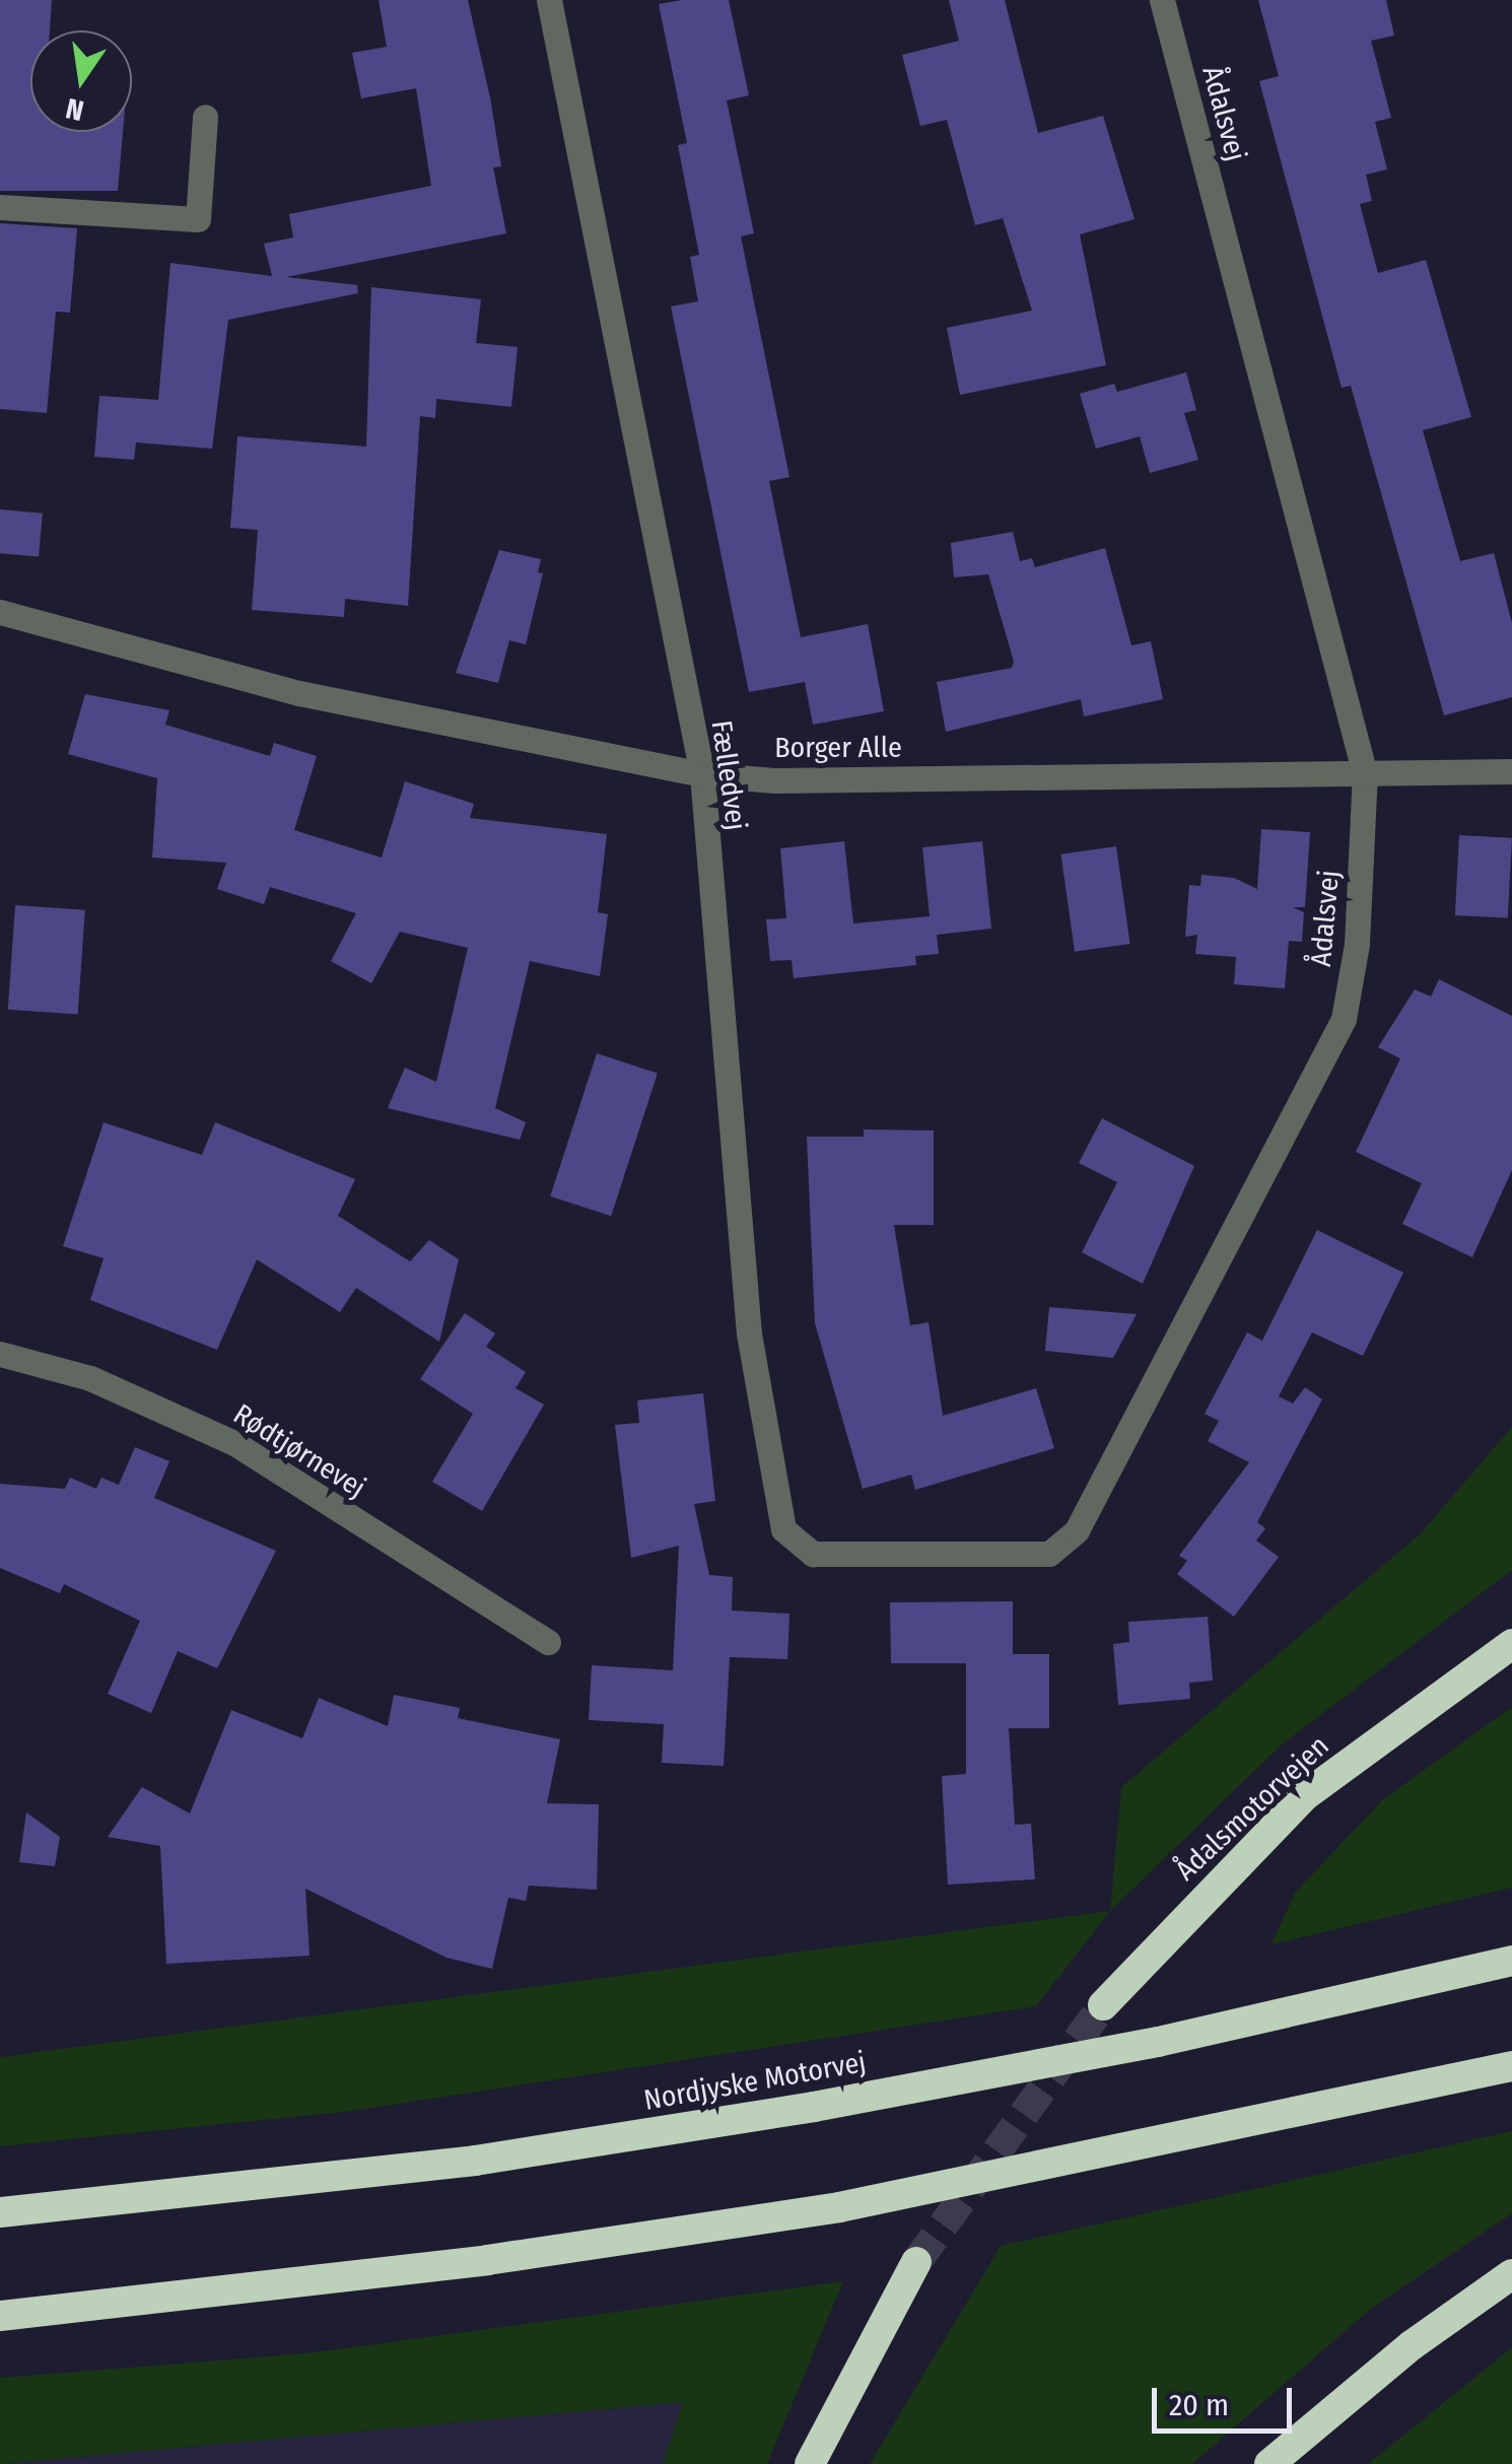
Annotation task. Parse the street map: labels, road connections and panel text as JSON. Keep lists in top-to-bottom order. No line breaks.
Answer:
{"streets":{"highway":["Ådalsmotorvejen","Nordjyske Motorvej"],"street":["Ådalsvej","Borger Alle","Fælledvej","Rødtjørnevej"]},"crossings":[["Ådalsvej","Borger Alle"],["Ådalsvej","Fælledvej"],["Borger Alle","Fælledvej"]],"scale_bar":"20 m","north":"bottom"}
